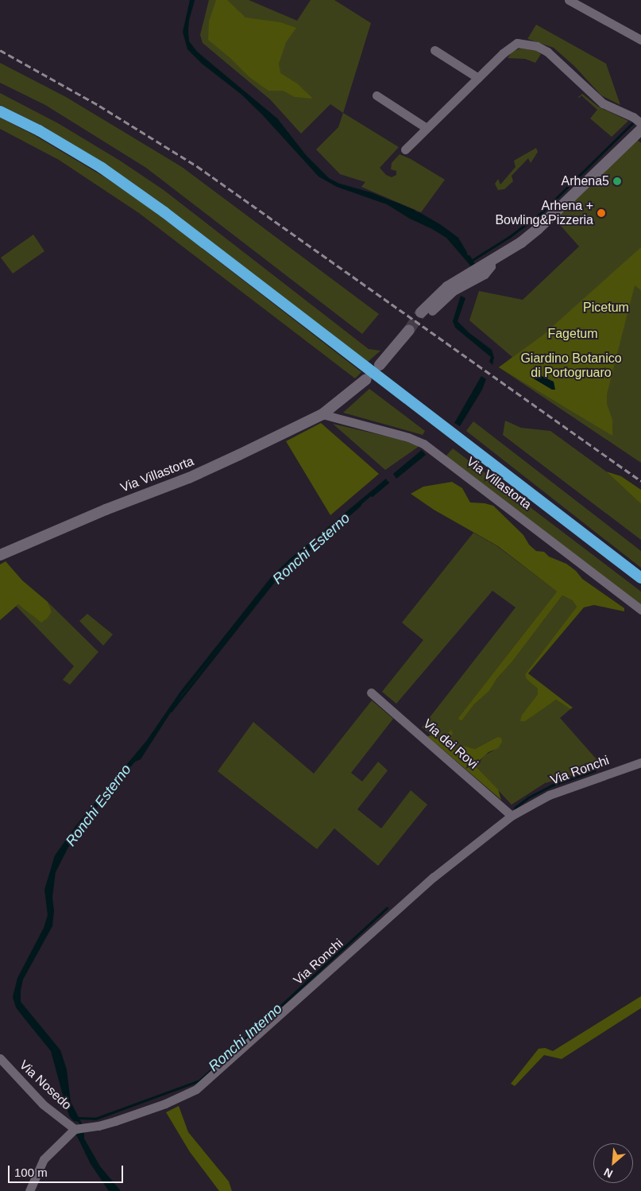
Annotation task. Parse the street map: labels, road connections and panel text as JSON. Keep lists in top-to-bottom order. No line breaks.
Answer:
{"streets":{"street":["Via Villastorta","Via dei Rovi","Via Ronchi","Via Nosedo"]},"crossings":[["Via dei Rovi","Via Ronchi"],["Via Ronchi","Via Nosedo"]],"water":["Ronchi Esterno","Ronchi Interno"],"parks":["Picetum","Fagetum","Giardino Botanico di Portogruaro"],"places":["Arhena5","Arhena + Bowling&Pizzeria"],"scale_bar":"100 m","north":"bottom left"}
